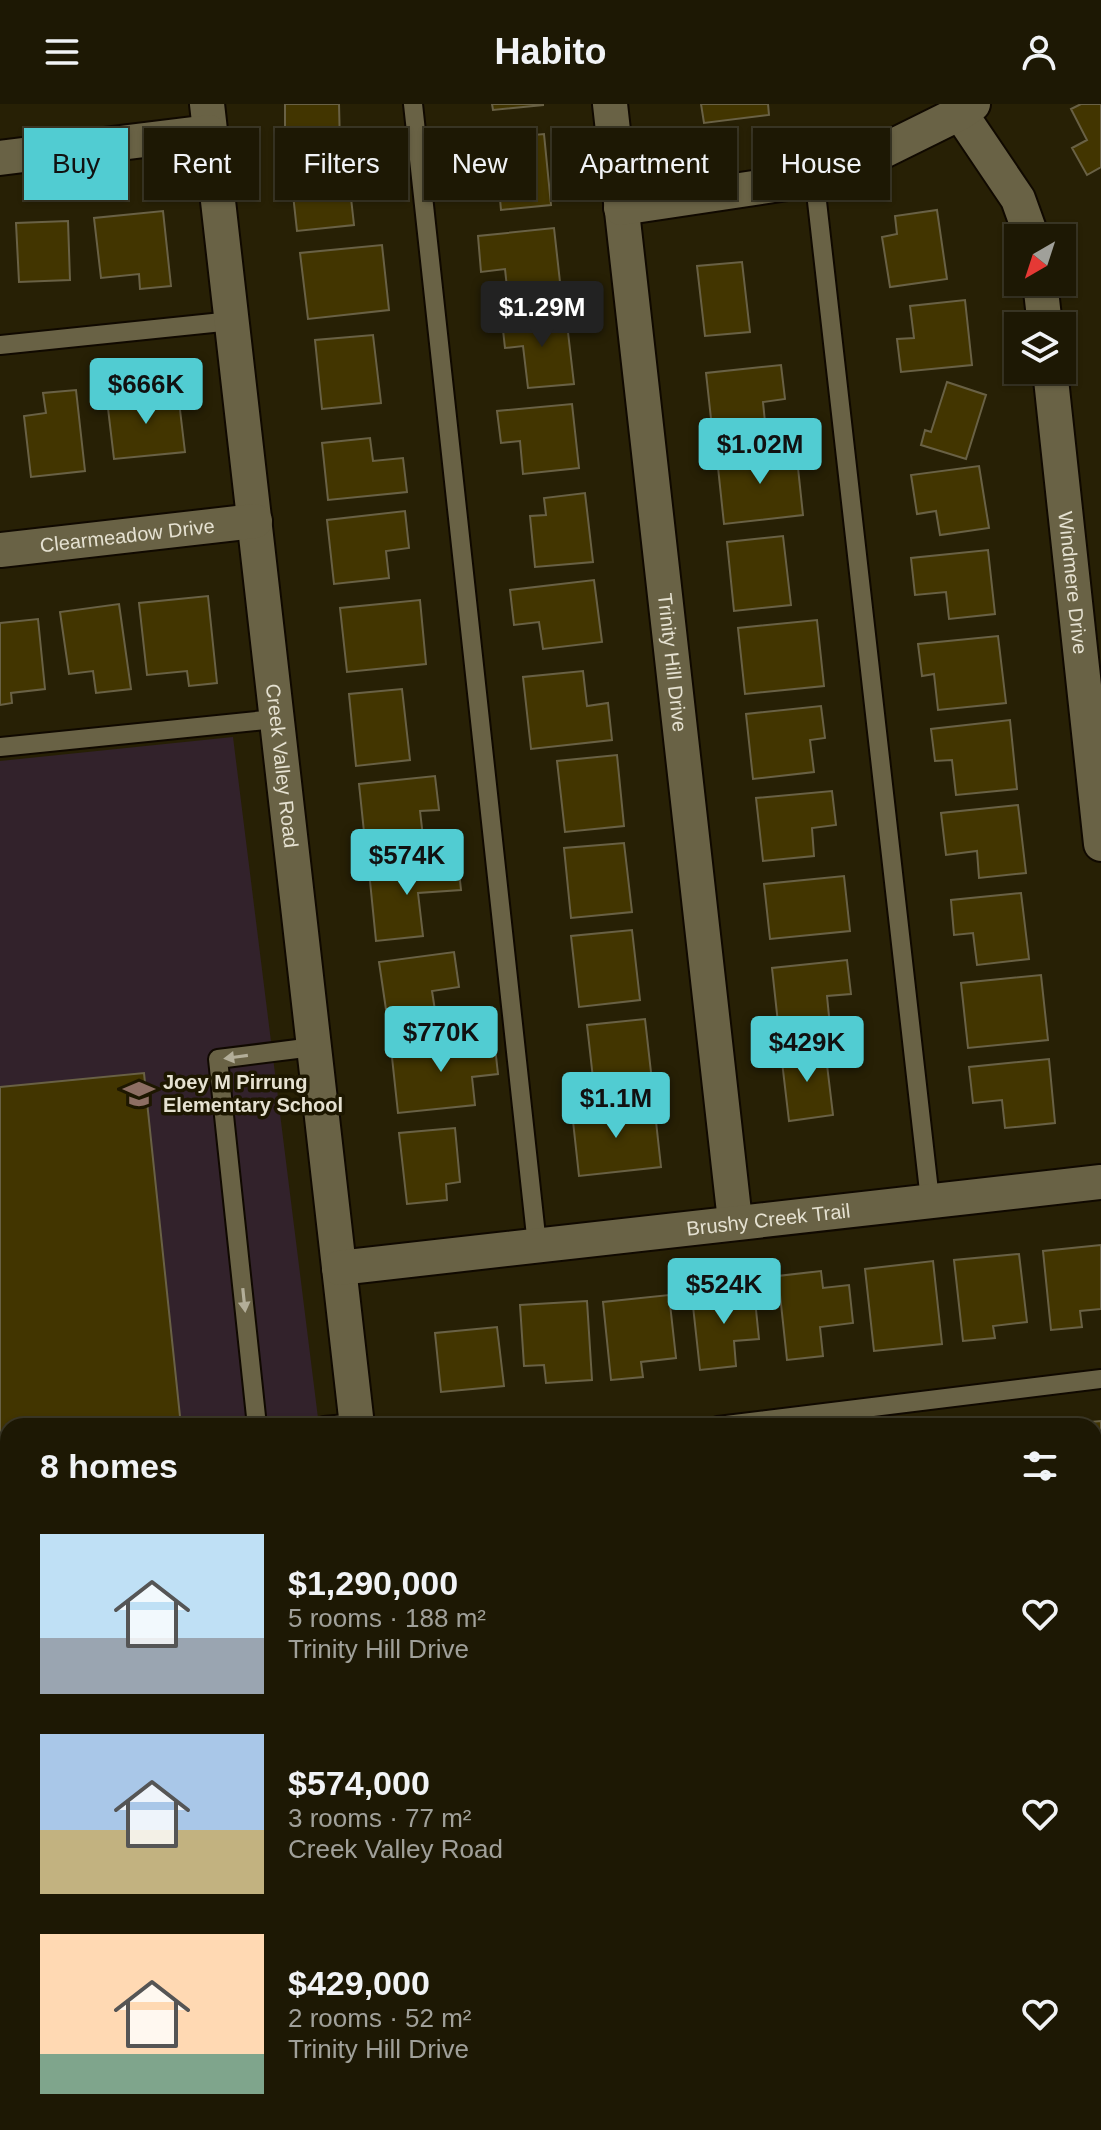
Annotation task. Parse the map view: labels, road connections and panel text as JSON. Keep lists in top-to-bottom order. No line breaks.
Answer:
{"streets":{"street":["Clearmeadow Drive","Windmere Drive","Trinity Hill Drive","Creek Valley Road","Brushy Creek Trail"]},"crossings":[["Clearmeadow Drive","Creek Valley Road"],["Trinity Hill Drive","Brushy Creek Trail"],["Creek Valley Road","Brushy Creek Trail"]],"places":{"school or university":["Joey M Pirrung Elementary School"]},"north":"bottom left","page":{"header":"Habito","chip":["Buy","Rent","Filters","New","Apartment","House"],"price":["$1.29M","$666K","$1.02M","$574K","$770K","$429K","$1.1M","$524K"],"heading":"8 homes","list":[{"name":"$1,290,000","note":"5 rooms · 188 m² · Trinity Hill Drive"},{"name":"$574,000","note":"3 rooms · 77 m² · Creek Valley Road"},{"name":"$429,000","note":"2 rooms · 52 m² · Trinity Hill Drive"}]}}
